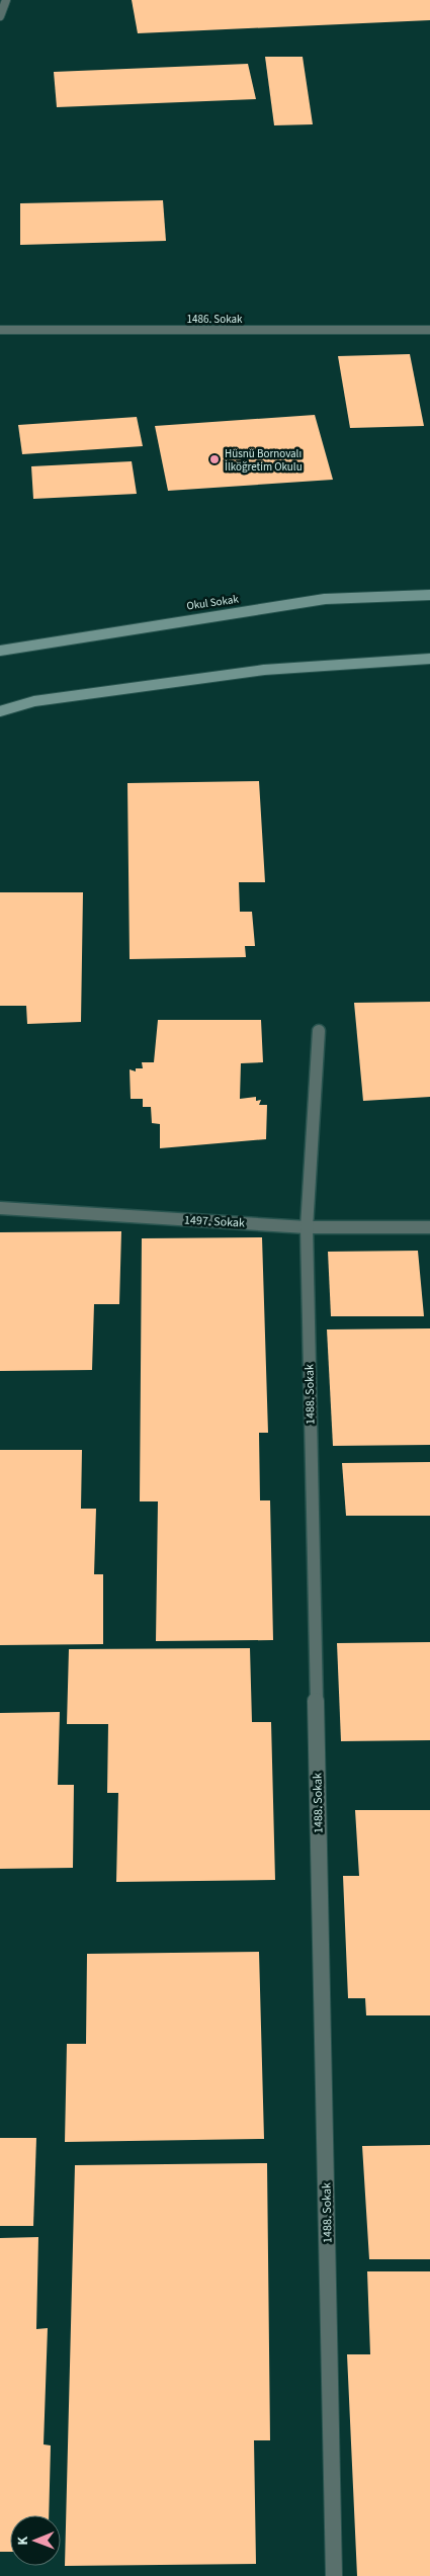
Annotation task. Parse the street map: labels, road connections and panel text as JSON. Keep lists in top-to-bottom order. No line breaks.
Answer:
{"streets":{"main road":["Okul Sokak"],"street":["1486. Sokak","1497. Sokak","1488. Sokak"]},"crossings":[["1497. Sokak","1488. Sokak"]],"places":["Hüsnü Bornovalı İlköğretim Okulu"],"north":"left"}
